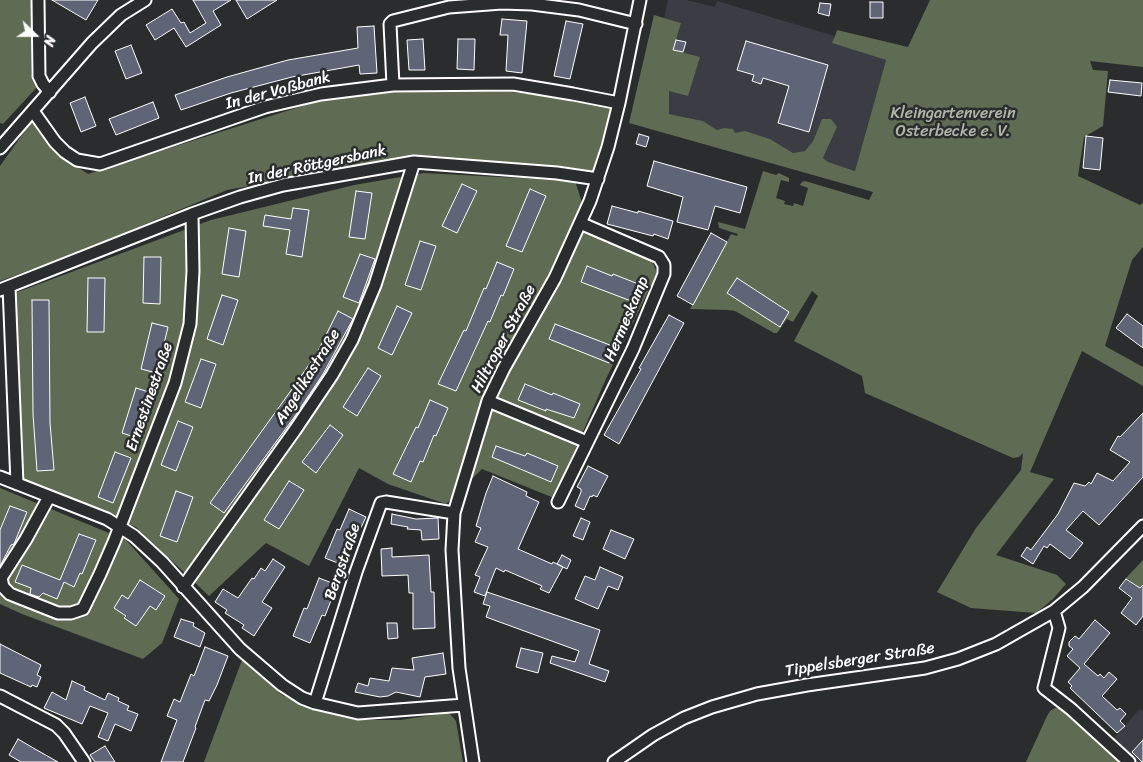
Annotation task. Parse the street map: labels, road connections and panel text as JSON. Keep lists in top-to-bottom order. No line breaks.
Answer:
{"streets":{"street":["In der Voßbank","In der Röttgersbank","Hermeskamp","Hiltroper Straße","Angelikastraße","Ernestinestraße","Bergstraße","Tippelsberger Straße"]},"crossings":[["In der Voßbank","Hiltroper Straße"],["In der Röttgersbank","Hiltroper Straße"],["In der Röttgersbank","Angelikastraße"],["In der Röttgersbank","Ernestinestraße"],["Hermeskamp","Hiltroper Straße"],["Hiltroper Straße","Bergstraße"]],"parks":["Kleingartenverein Osterbecke e. V."],"north":"right"}
